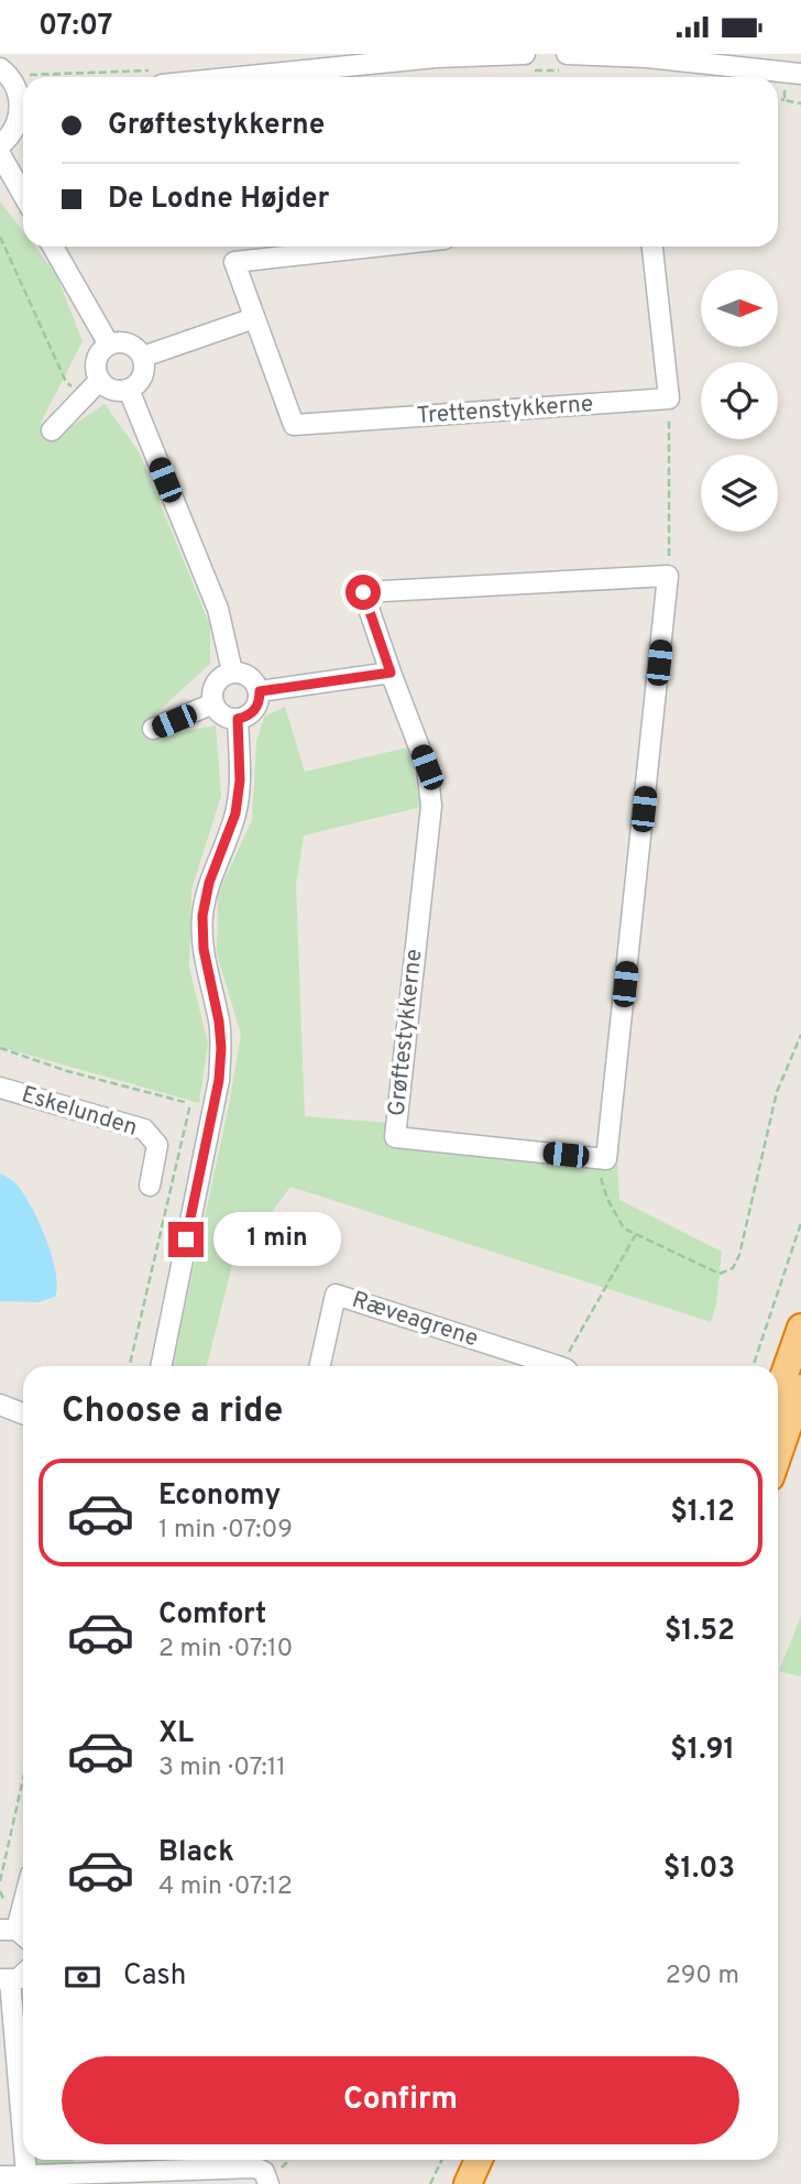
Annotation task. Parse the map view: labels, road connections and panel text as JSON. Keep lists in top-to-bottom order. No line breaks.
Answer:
{"streets":{"street":["Trettenstykkerne","Grøftestykkerne","Eskelunden","Ræveagrene"]},"north":"right","page":{"status":"07:07","banner":["Grøftestykkerne","De Lodne Højder"],"bubble":"1 min","heading":"Choose a ride","list":[{"name":"Economy","note":"1 min · 07:09","value":"$1.12"},{"name":"Comfort","note":"2 min · 07:10","value":"$1.52"},{"name":"XL","note":"3 min · 07:11","value":"$1.91"},{"name":"Black","note":"4 min · 07:12","value":"$1.03"}],"pay":["Cash","290 m"],"buttons":"Confirm"}}
